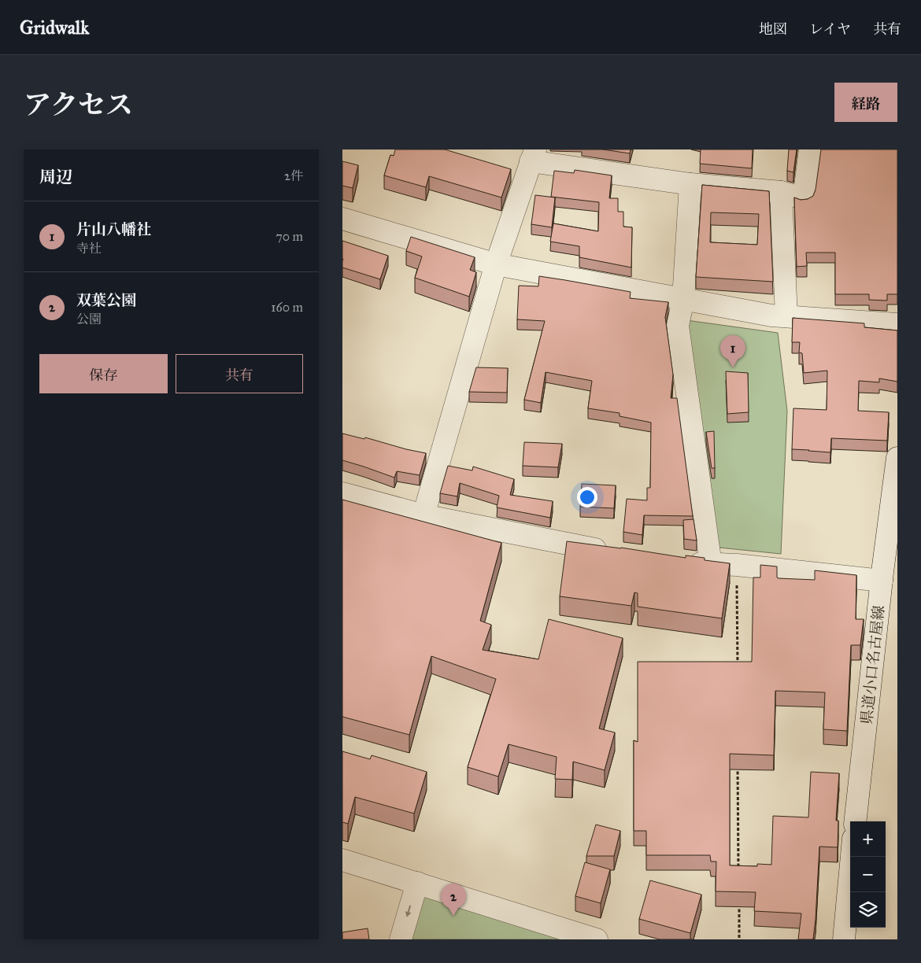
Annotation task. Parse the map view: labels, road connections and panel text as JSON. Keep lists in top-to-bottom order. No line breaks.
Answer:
{"streets":{"street":["県道小口名古屋線"]},"page":{"header":"Gridwalk","nav":["地図","レイヤ","共有"],"title":"アクセス","buttons":["経路",["保存","共有"]],"heading":["周辺","2件"],"list":[{"mark":"1","name":"片山八幡社","note":"寺社","value":"70 m"},{"mark":"2","name":"双葉公園","note":"公園","value":"160 m"}],"pins":["1","2"],"map_buttons":["+","−"]}}
